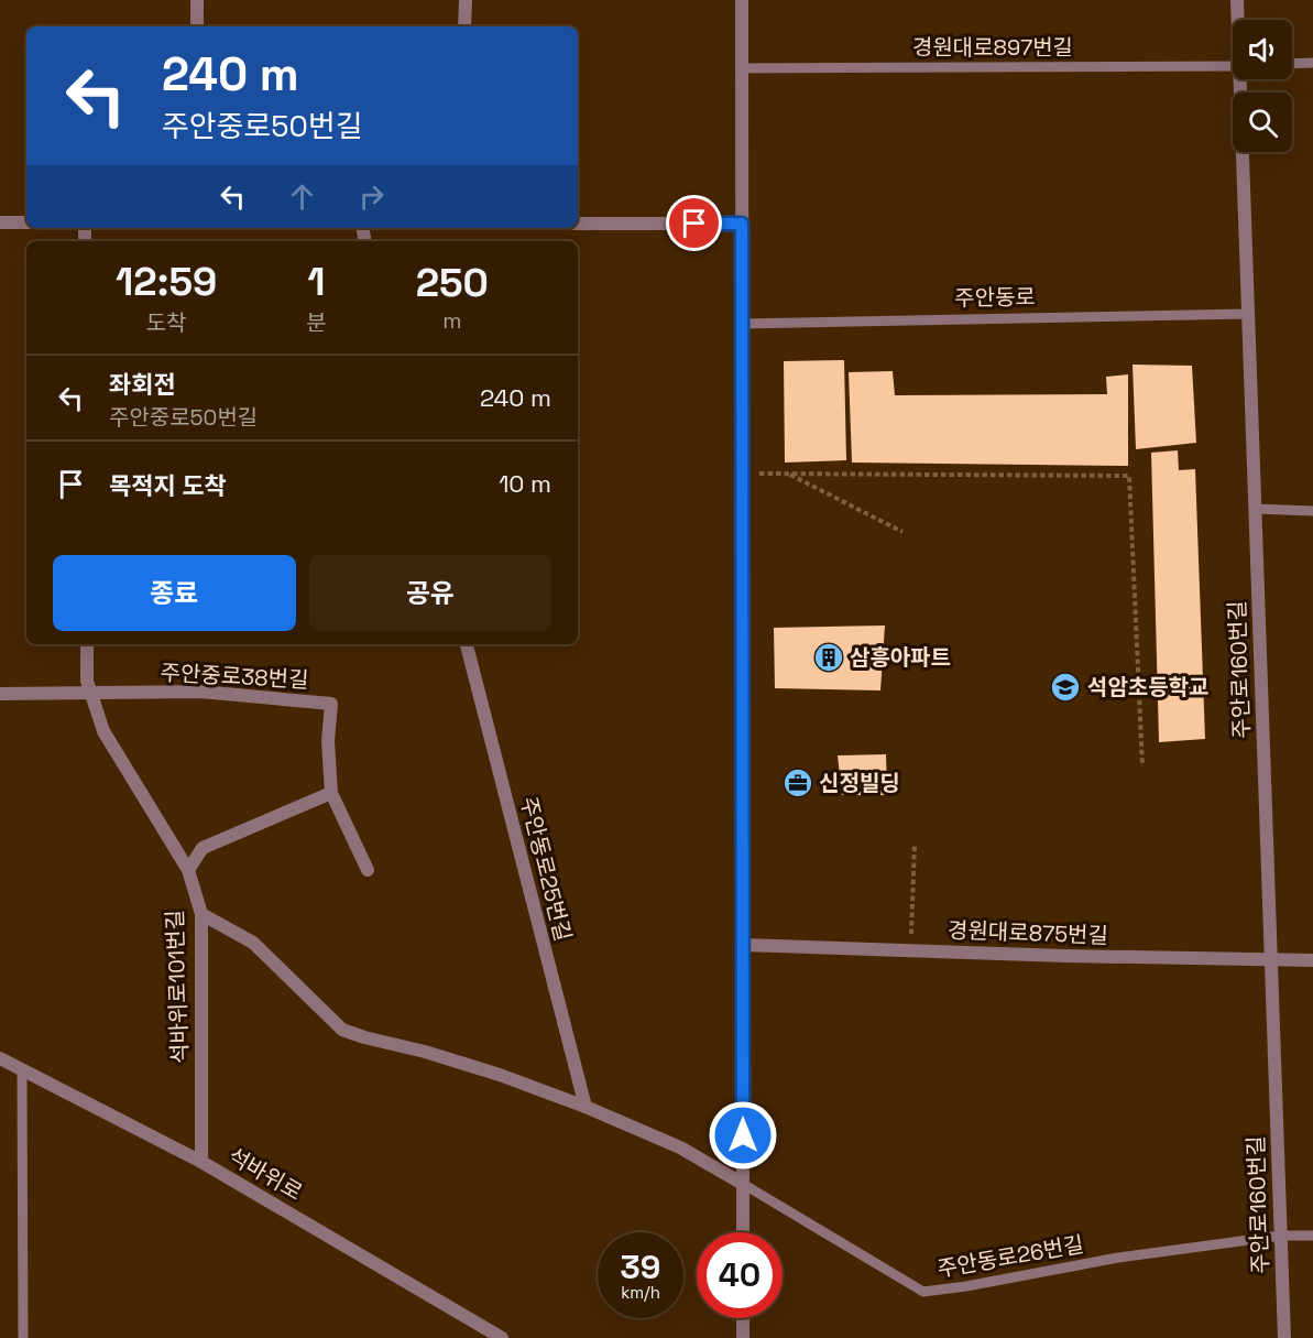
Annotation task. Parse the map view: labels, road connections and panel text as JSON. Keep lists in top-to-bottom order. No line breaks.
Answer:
{"streets":{"street":["주안로160번길","주안중로38번길","주안동로25번길","경원대로875번길","석바위로101번길","석바위로"],"lane":["경원대로897번길","주안동로","주안동로26번길"]},"crossings":[["주안동로","주안로160번길"],["주안로160번길","경원대로875번길"],["주안로160번길","주안동로26번길"],["주안중로38번길","석바위로101번길"],["석바위로101번길","석바위로"]],"places":{"building":["삼흥아파트"],"school or university":["석암초등학교"],"office":["신정빌딩"]},"page":{"turn":["240 m","주안중로50번길"],"eta":["12:59","도착","1","분","250","m"],"list":[{"name":"좌회전","note":"주안중로50번길","value":"240 m"},{"name":"목적지 도착","value":"10 m"}],"buttons":["종료","공유"],"speed":"39 km/h","limit":"40"}}
